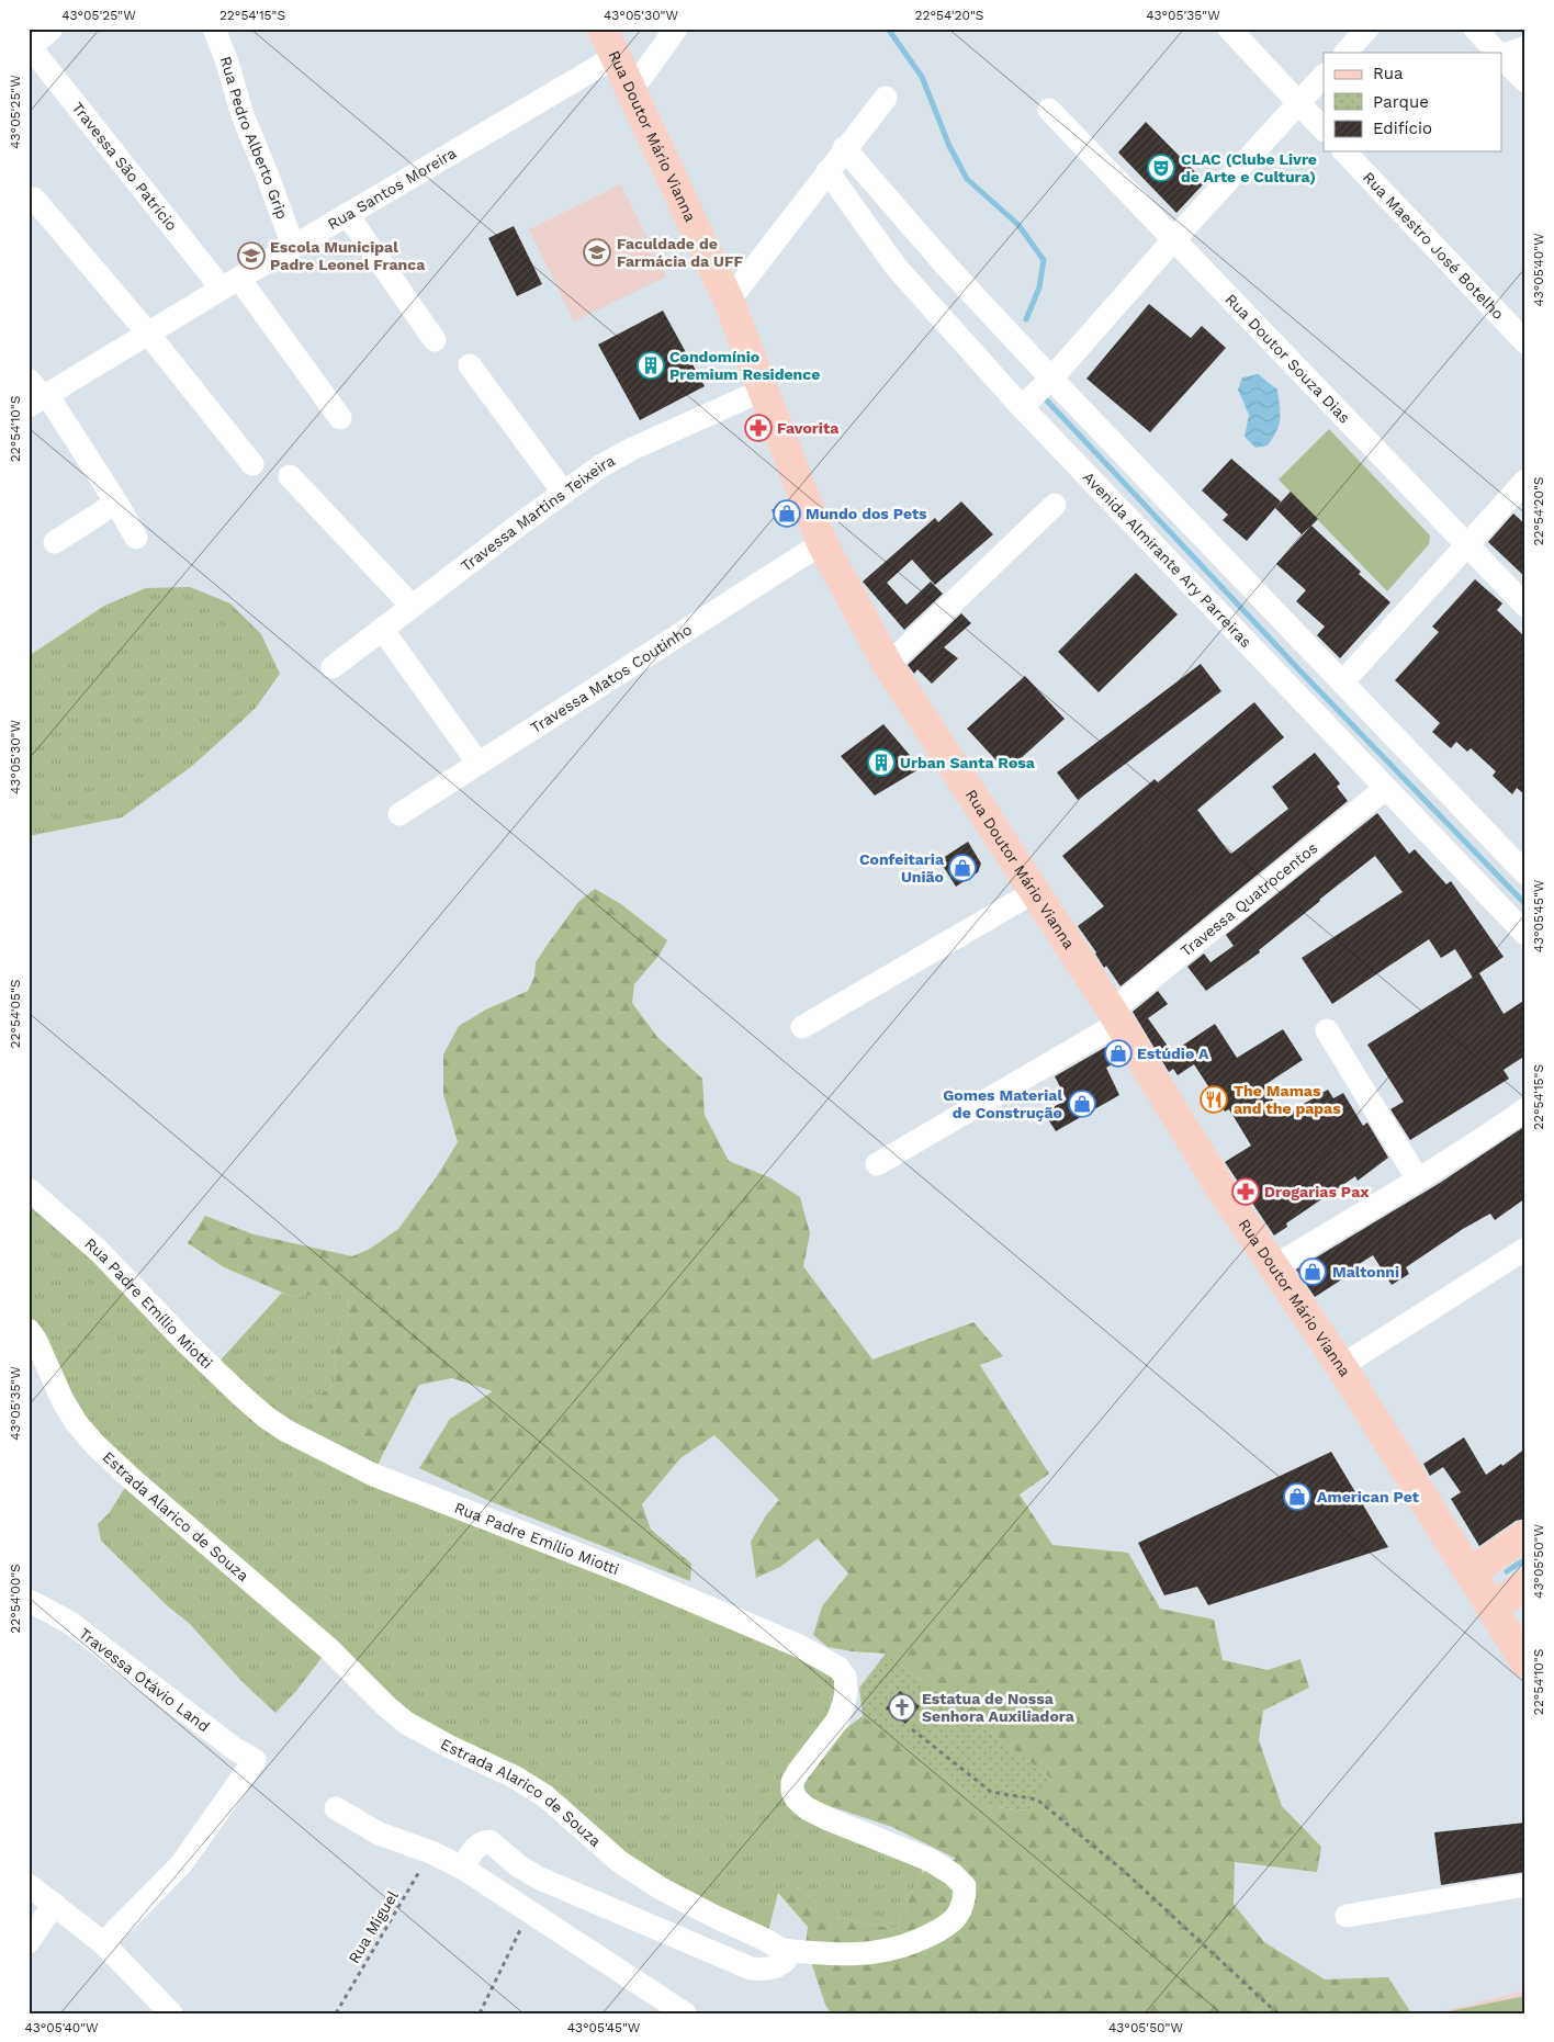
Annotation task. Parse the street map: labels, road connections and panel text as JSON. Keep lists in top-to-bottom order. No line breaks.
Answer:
{"streets":{"main road":["Rua Doutor Mário Vianna"],"street":["Rua Pedro Alberto Grip","Travessa São Patrício","Rua Santos Moreira","Rua Maestro José Botelho","Rua Doutor Souza Dias","Travessa Martins Teixeira","Avenida Almirante Ary Parreiras","Travessa Matos Coutinho","Travessa Quatrocentos","Rua Padre Emílio Miotti","Estrada Alarico de Souza","Travessa Otávio Land"],"path":["Rua Miguel"]},"crossings":[["Rua Doutor Mário Vianna","Rua Santos Moreira"],["Rua Doutor Mário Vianna","Travessa Martins Teixeira"],["Rua Doutor Mário Vianna","Travessa Matos Coutinho"],["Rua Doutor Mário Vianna","Travessa Quatrocentos"],["Rua Pedro Alberto Grip","Rua Santos Moreira"],["Travessa São Patrício","Rua Santos Moreira"],["Avenida Almirante Ary Parreiras","Travessa Quatrocentos"],["Rua Padre Emílio Miotti","Estrada Alarico de Souza"]],"places":{"theatre":["CLAC (Clube Livre de Arte e Cultura)"],"school or university":["Faculdade de Farmácia da UFF","Escola Municipal Padre Leonel Franca"],"building":["Condomínio Premium Residence","Urban Santa Rosa"],"pharmacy":["Favorita","Drogarias Pax"],"shop":["Mundo dos Pets","Confeitaria União","Estúdio A","Gomes Material de Construção","Maltonni","American Pet"],"restaurant":["The Mamas and the papas"],"church":["Estatua de Nossa Senhora Auxiliadora"]},"legend":["Rua","Parque","Edifício"],"coordinates":["43°05'25\"W","22°54'15\"S","43°05'30\"W","22°54'20\"S","43°05'35\"W","43°05'40\"W","22°54'10\"S","43°05'45\"W","22°54'05\"S","43°05'50\"W","22°54'00\"S"]}
